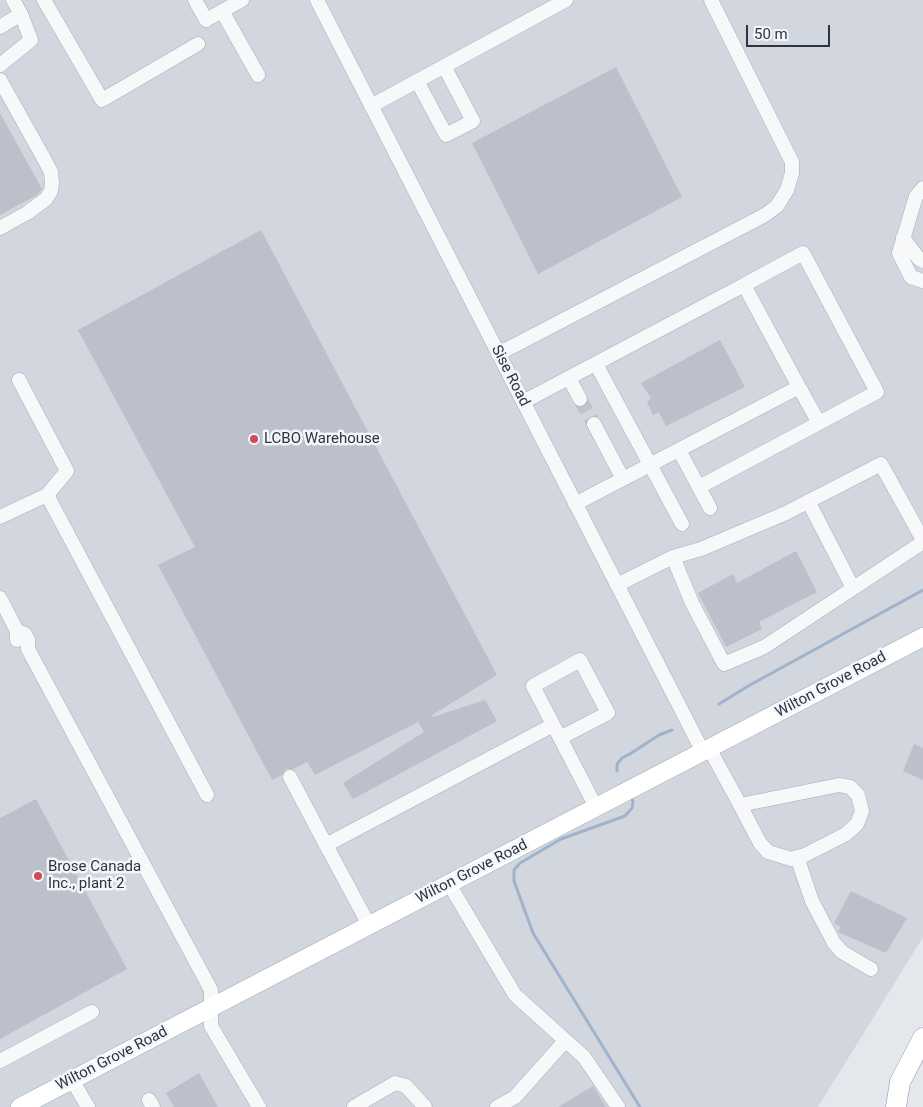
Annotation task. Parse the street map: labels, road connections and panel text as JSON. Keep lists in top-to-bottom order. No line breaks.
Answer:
{"streets":{"main road":["Wilton Grove Road"],"street":["Sise Road"]},"crossings":[["Sise Road","Wilton Grove Road"]],"places":["LCBO Warehouse","Brose Canada Inc., plant 2"],"scale_bar":"50 m"}
